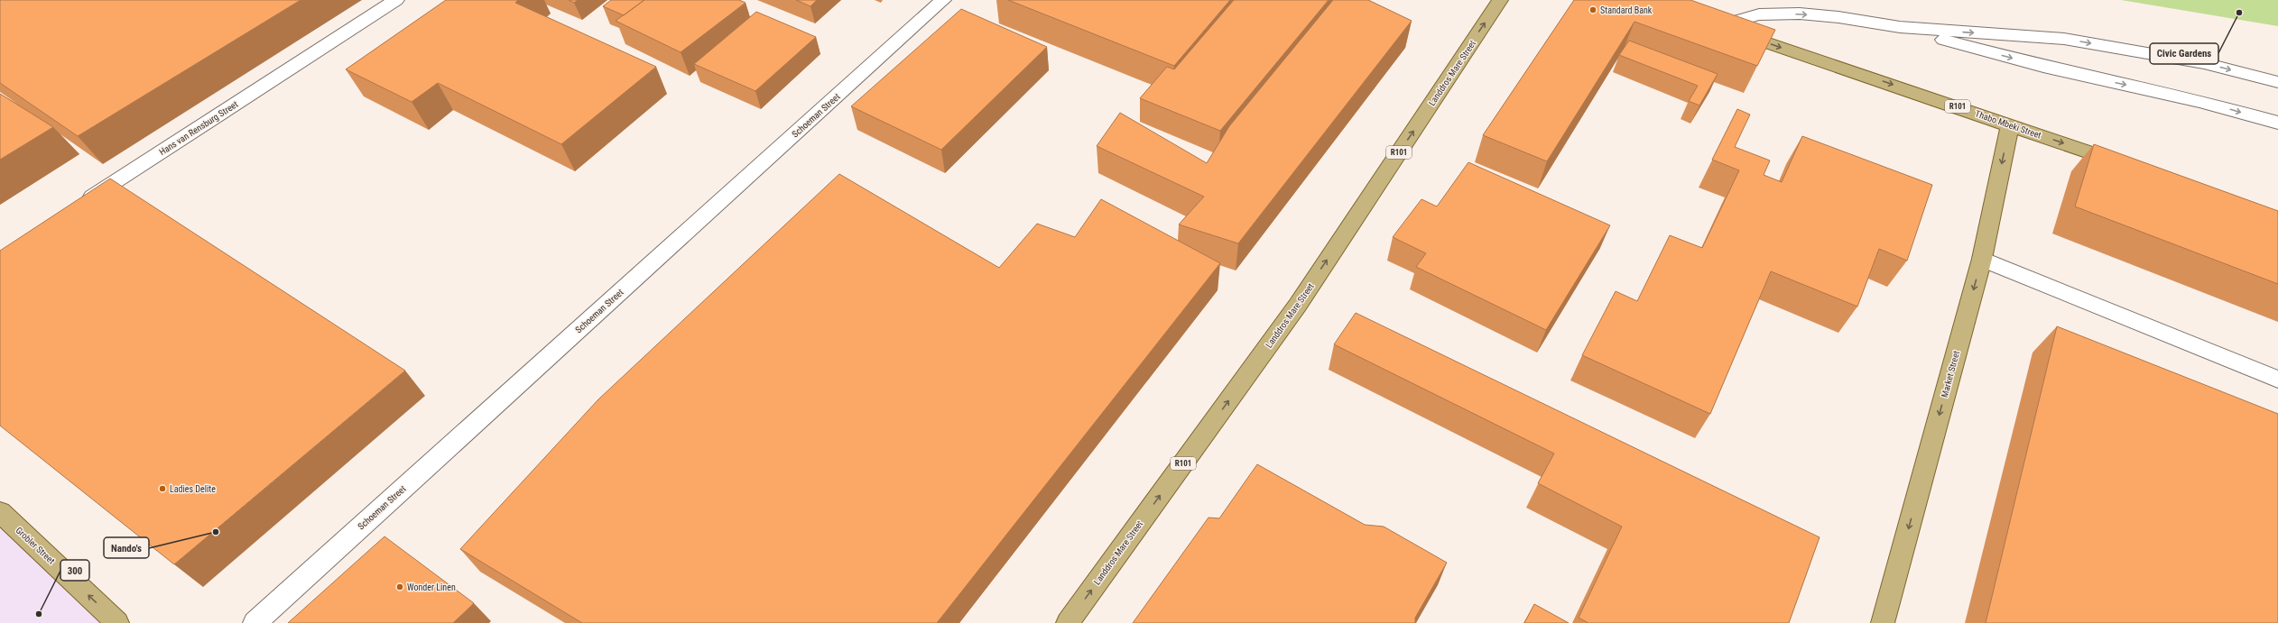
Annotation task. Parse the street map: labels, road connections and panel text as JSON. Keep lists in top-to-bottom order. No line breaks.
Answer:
{"streets":{"main road":["Landdros Mare Street","R101","Thabo Mbeki Street","Market Street","Grobler Street"],"street":["Schoeman Street","Hans van Rensburg Street"]},"crossings":[["Thabo Mbeki Street","Market Street"]],"one_way":["Landdros Mare Street","Thabo Mbeki Street","Market Street","Grobler Street"],"places":["Standard Bank","Civic Gardens","Ladies Delite","Nando's","Wonder Linen","300"]}
